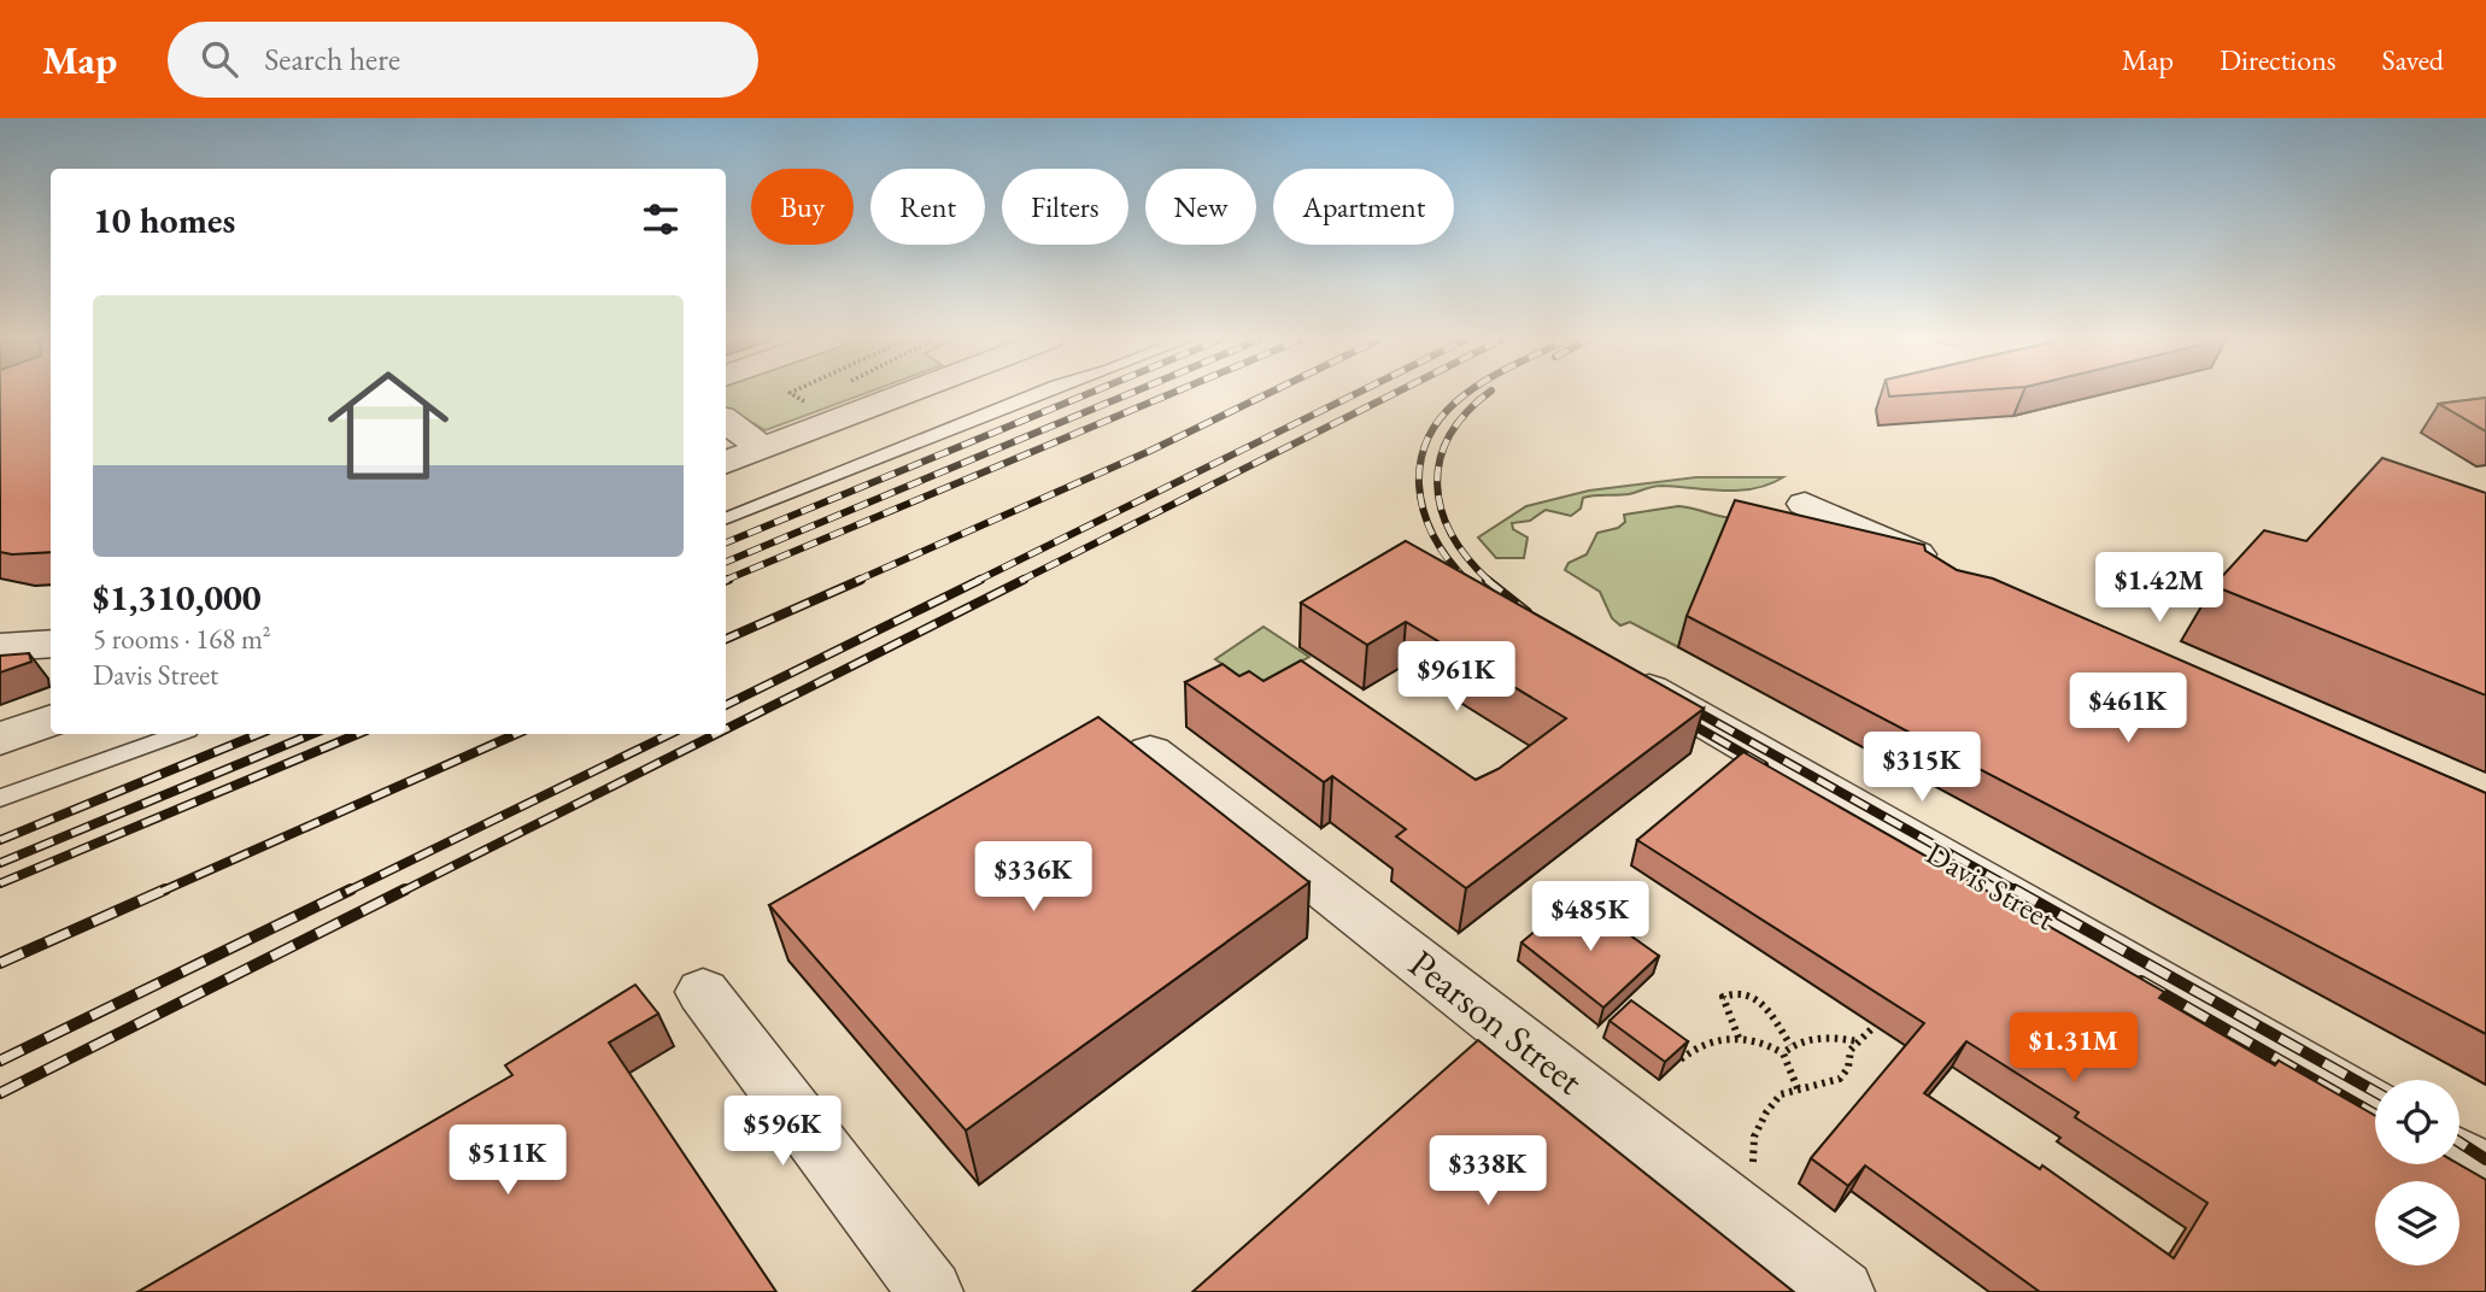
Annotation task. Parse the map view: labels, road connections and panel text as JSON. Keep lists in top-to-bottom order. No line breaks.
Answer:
{"streets":{"street":["Davis Street","Pearson Street"]},"page":{"header":"Map","search":"Search here","nav":["Map","Directions","Saved"],"chip":["Buy","Rent","Filters","New","Apartment"],"heading":"10 homes","list":[{"name":"$1,310,000","note":"5 rooms · 168 m² · Davis Street"}],"price":["$1.42M","$961K","$461K","$315K","$336K","$485K","$1.31M","$596K","$511K","$338K"]}}
